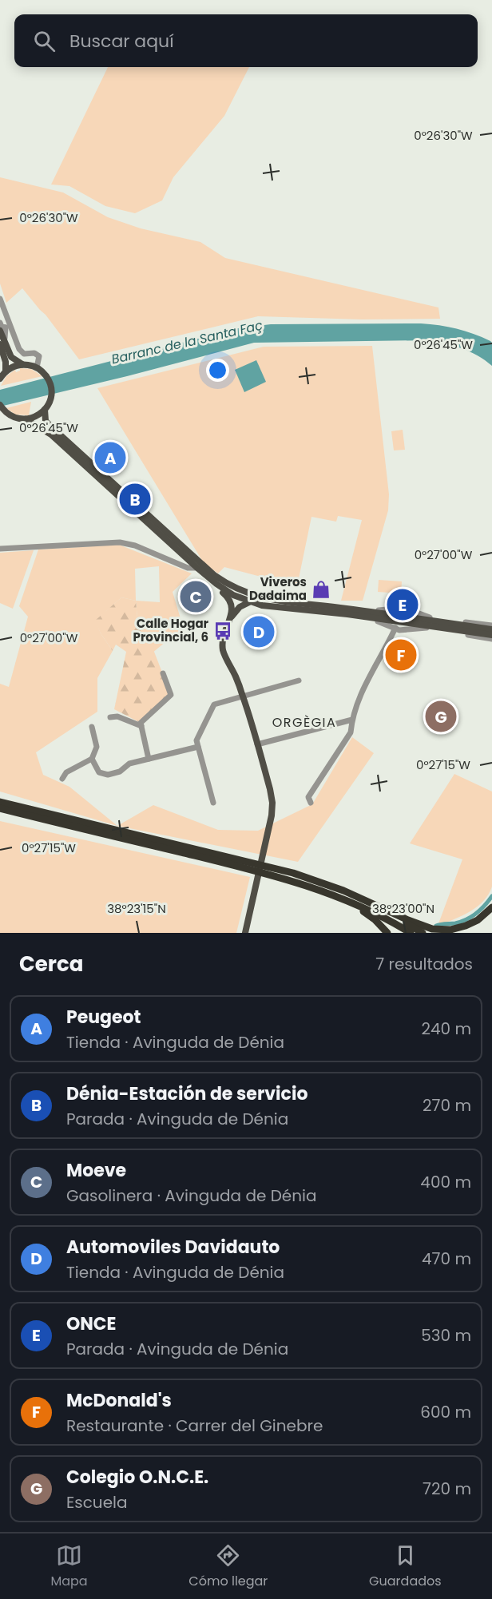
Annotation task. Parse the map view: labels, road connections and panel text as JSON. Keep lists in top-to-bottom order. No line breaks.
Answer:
{"districts":["ORGÈGIA"],"water":["Barranc de la Santa Faç"],"places":{"shop":["Viveros Dadaima"],"bus stop":["Calle Hogar Provincial, 6"]},"page":{"search":"Buscar aquí","pins":["A","B","C","E","D","F","G"],"heading":["Cerca","7 resultados"],"list":[{"mark":"A","name":"Peugeot","note":"Tienda · Avinguda de Dénia","value":"240 m"},{"mark":"B","name":"Dénia-Estación de servicio","note":"Parada · Avinguda de Dénia","value":"270 m"},{"mark":"C","name":"Moeve","note":"Gasolinera · Avinguda de Dénia","value":"400 m"},{"mark":"D","name":"Automoviles Davidauto","note":"Tienda · Avinguda de Dénia","value":"470 m"},{"mark":"E","name":"ONCE","note":"Parada · Avinguda de Dénia","value":"530 m"},{"mark":"F","name":"McDonald's","note":"Restaurante · Carrer del Ginebre","value":"600 m"},{"mark":"G","name":"Colegio O.N.C.E.","note":"Escuela","value":"720 m"}],"nav":["Mapa","Cómo llegar","Guardados"]},"coordinates":["0°26'30\"W","0°26'45\"W","0°27'00\"W","0°27'15\"W","38°23'15\"N","38°23'00\"N"]}
